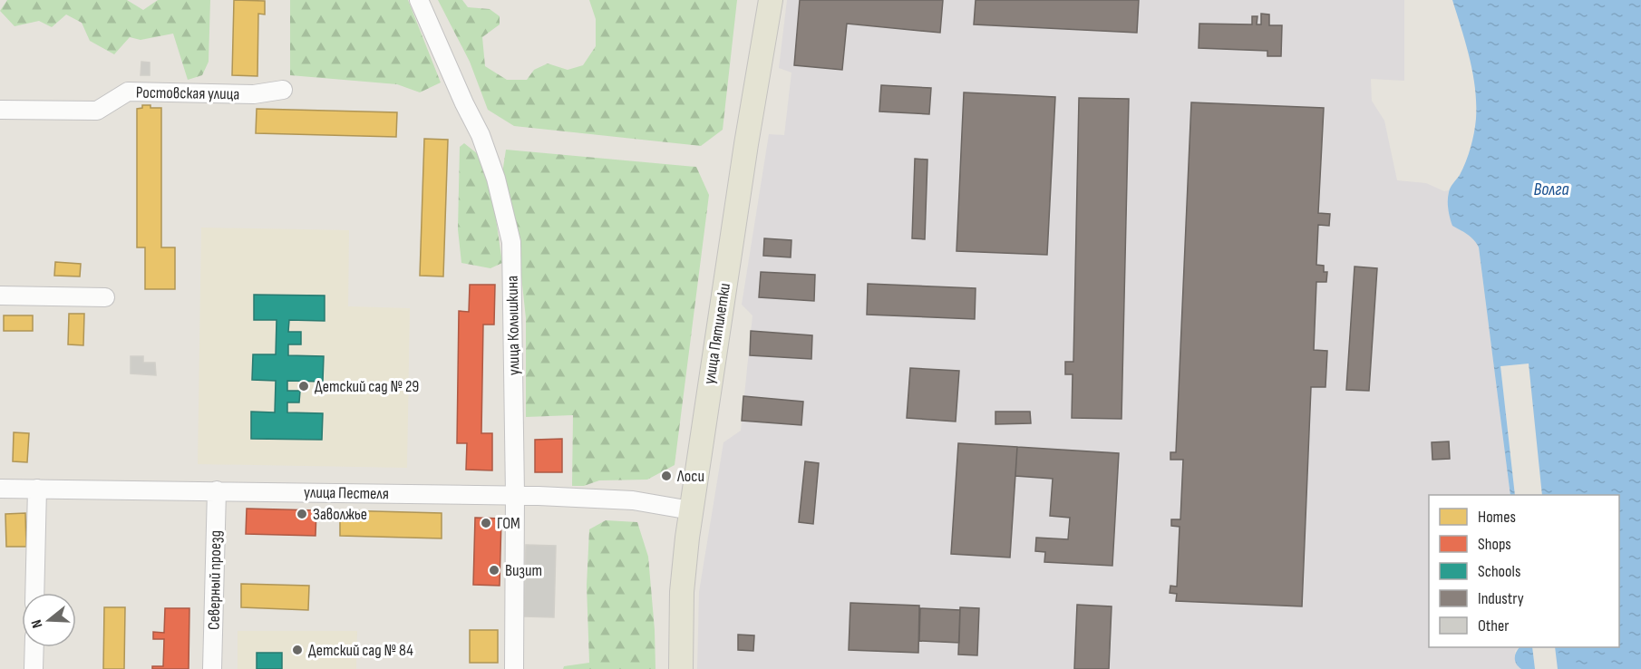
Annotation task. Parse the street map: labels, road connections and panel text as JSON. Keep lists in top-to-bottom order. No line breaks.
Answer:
{"streets":{"main road":["улица Пятилетки"],"street":["Ростовская улица","улица Колышкина","улица Пестеля","Северный проезд"]},"crossings":[["улица Колышкина","улица Пестеля"],["улица Пятилетки","улица Пестеля"],["улица Пестеля","Северный проезд"]],"water":["Волга"],"places":["Детский сад № 29","Лоси","Заволжье","ГОМ","Визит","Детский сад № 84"],"legend":["Homes","Shops","Schools","Industry","Other"],"north":"left"}
